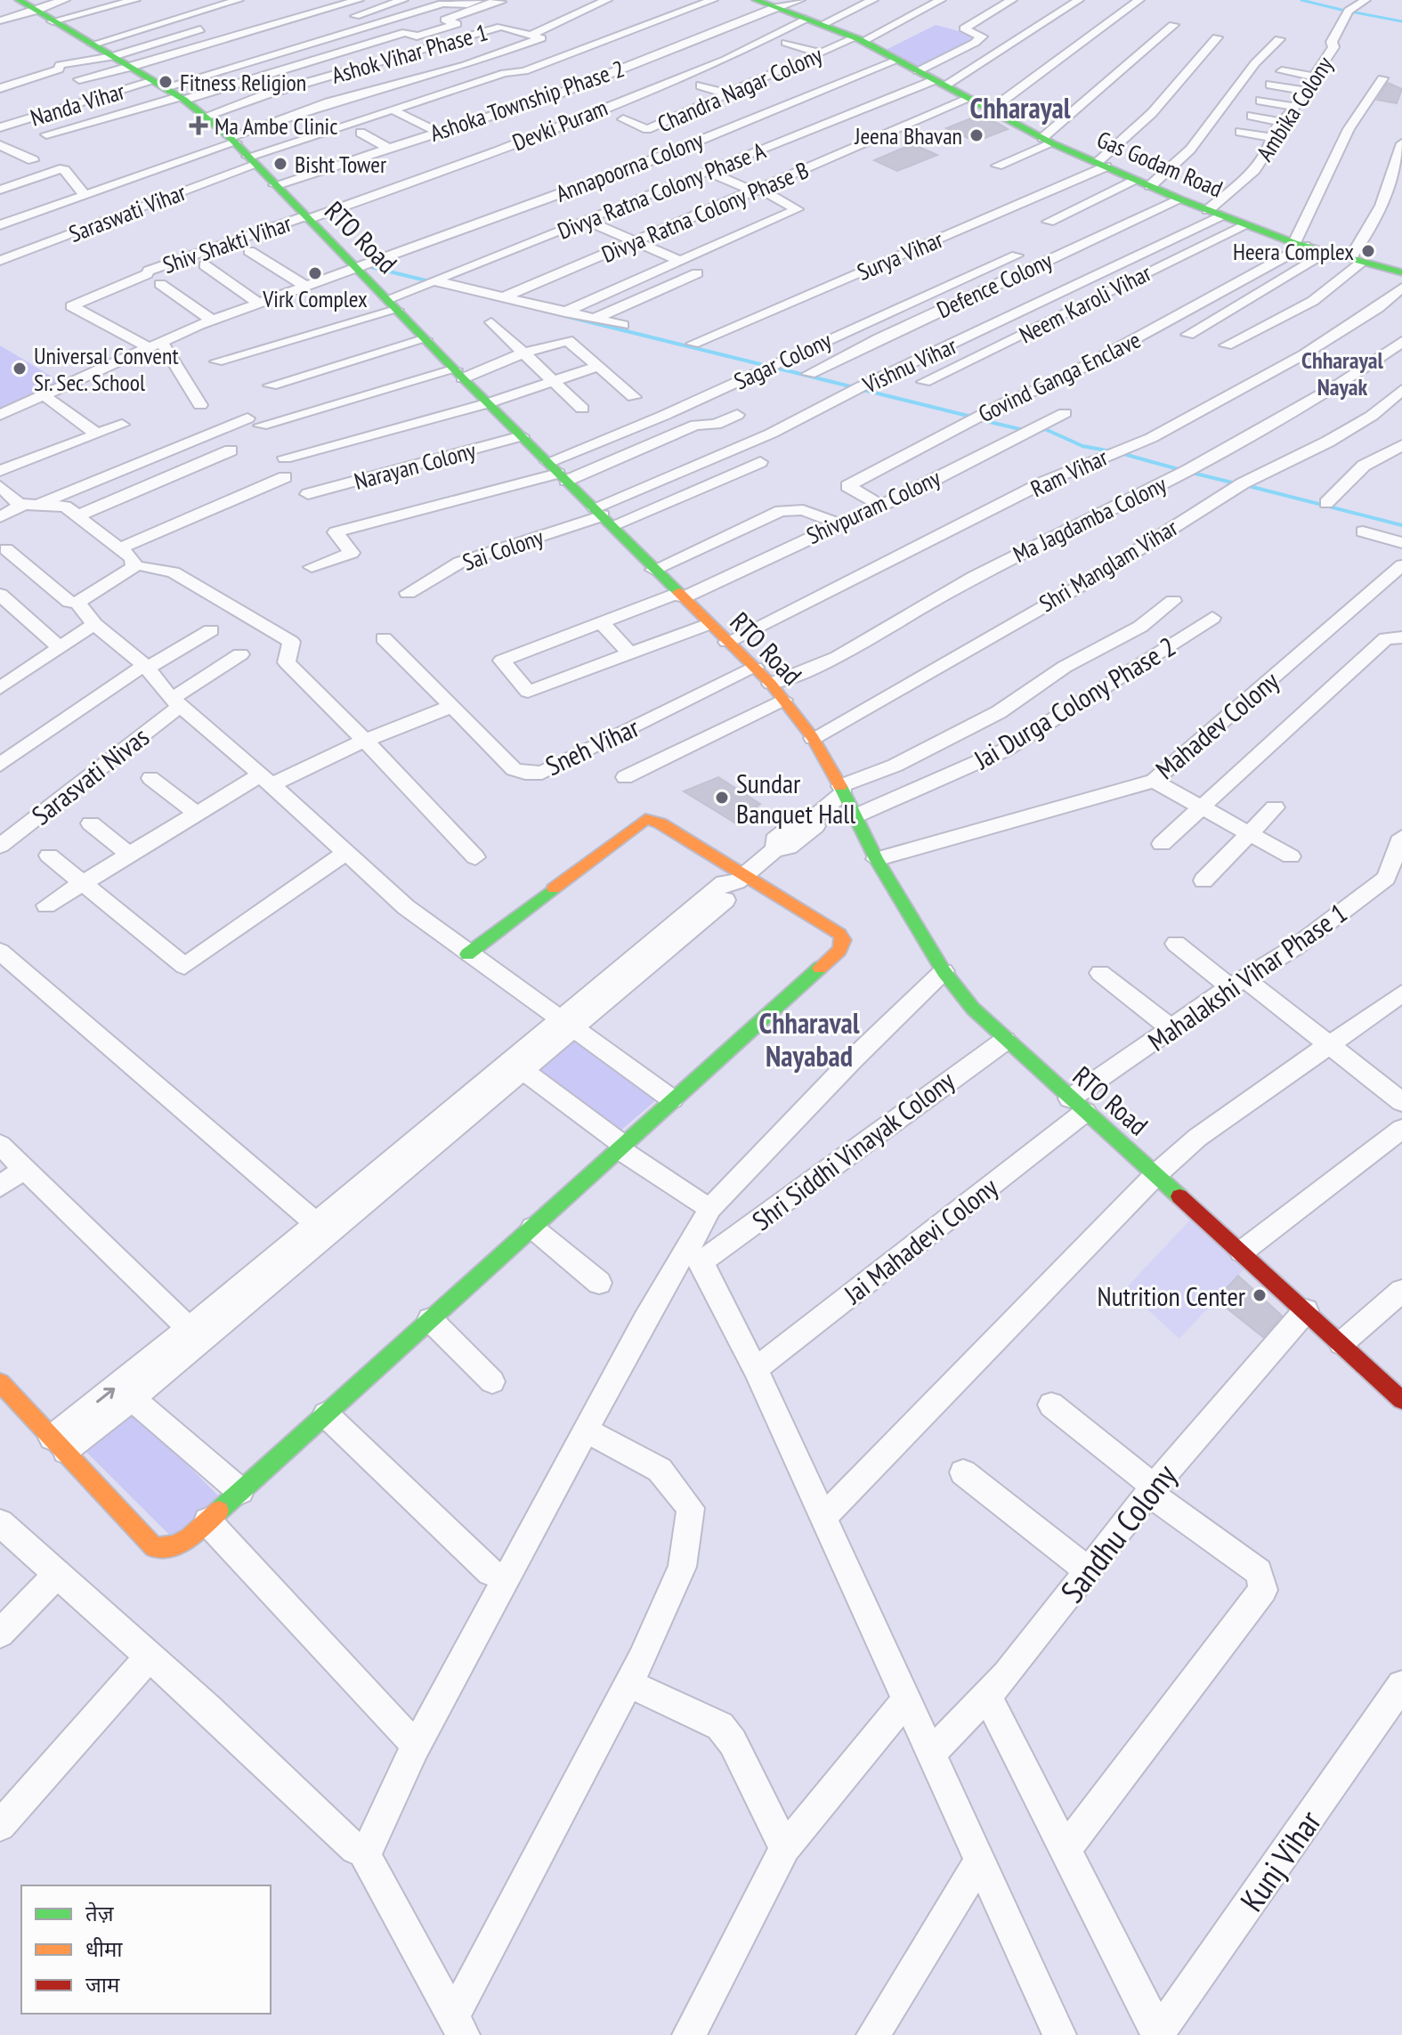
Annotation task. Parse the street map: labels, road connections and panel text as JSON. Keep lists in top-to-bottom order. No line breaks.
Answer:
{"streets":{"street":["Ashok Vihar Phase 1","Chandra Nagar Colony","Ashoka Township Phase 2","Nanda Vihar","Ambika Colony","Devki Puram","Gas Godam Road","Annapoorna Colony","Divya Ratna Colony Phase A","Divya Ratna Colony Phase B","Saraswati Vihar","RTO Road","Shiv Shakti Vihar","Surya Vihar","Defence Colony","Neem Karoli Vihar","Sagar Colony","Vishnu Vihar","Govind Ganga Enclave","Narayan Colony","Ram Vihar","Shivpuram Colony","Ma Jagdamba Colony","Sai Colony","Shri Manglam Vihar","Jai Durga Colony Phase 2","Mahadev Colony","Sneh Vihar","Sarasvati Nivas","Mahalakshi Vihar Phase 1","Shri Siddhi Vinayak Colony","Jai Mahadevi Colony","Sandhu Colony","Kunj Vihar"]},"crossings":[["Ashok Vihar Phase 1","RTO Road"],["Chandra Nagar Colony","Gas Godam Road"],["Ashoka Township Phase 2","Gas Godam Road"],["Ashoka Township Phase 2","RTO Road"],["Nanda Vihar","RTO Road"],["Ambika Colony","Gas Godam Road"],["Ambika Colony","Vishnu Vihar"],["Devki Puram","Gas Godam Road"],["Devki Puram","RTO Road"],["Devki Puram","Shiv Shakti Vihar"],["Gas Godam Road","Annapoorna Colony"],["Gas Godam Road","Divya Ratna Colony Phase A"],["Gas Godam Road","Divya Ratna Colony Phase B"],["Gas Godam Road","Surya Vihar"],["Gas Godam Road","Defence Colony"],["Gas Godam Road","Neem Karoli Vihar"],["Gas Godam Road","Vishnu Vihar"],["Gas Godam Road","Govind Ganga Enclave"],["Annapoorna Colony","RTO Road"],["Annapoorna Colony","Shiv Shakti Vihar"],["Divya Ratna Colony Phase A","RTO Road"],["Saraswati Vihar","RTO Road"],["RTO Road","Shiv Shakti Vihar"],["RTO Road","Sagar Colony"],["RTO Road","Vishnu Vihar"],["RTO Road","Narayan Colony"],["RTO Road","Ram Vihar"],["RTO Road","Shivpuram Colony"],["RTO Road","Ma Jagdamba Colony"],["RTO Road","Sai Colony"],["RTO Road","Shri Manglam Vihar"],["RTO Road","Jai Durga Colony Phase 2"],["RTO Road","Mahadev Colony"],["RTO Road","Sneh Vihar"],["RTO Road","Mahalakshi Vihar Phase 1"],["RTO Road","Shri Siddhi Vinayak Colony"],["RTO Road","Jai Mahadevi Colony"],["RTO Road","Sandhu Colony"],["Vishnu Vihar","Sai Colony"],["Govind Ganga Enclave","Shivpuram Colony"],["Mahalakshi Vihar Phase 1","Jai Mahadevi Colony"]],"districts":["Chharayal","Chharayal Nayak","Chharaval Nayabad"],"places":{"other":["Fitness Religion","Jeena Bhavan","Bisht Tower","Heera Complex","Virk Complex","Universal Convent Sr. Sec. School","Sundar Banquet Hall","Nutrition Center"],"health":["Ma Ambe Clinic"]},"legend":["तेज़","धीमा","जाम"]}
